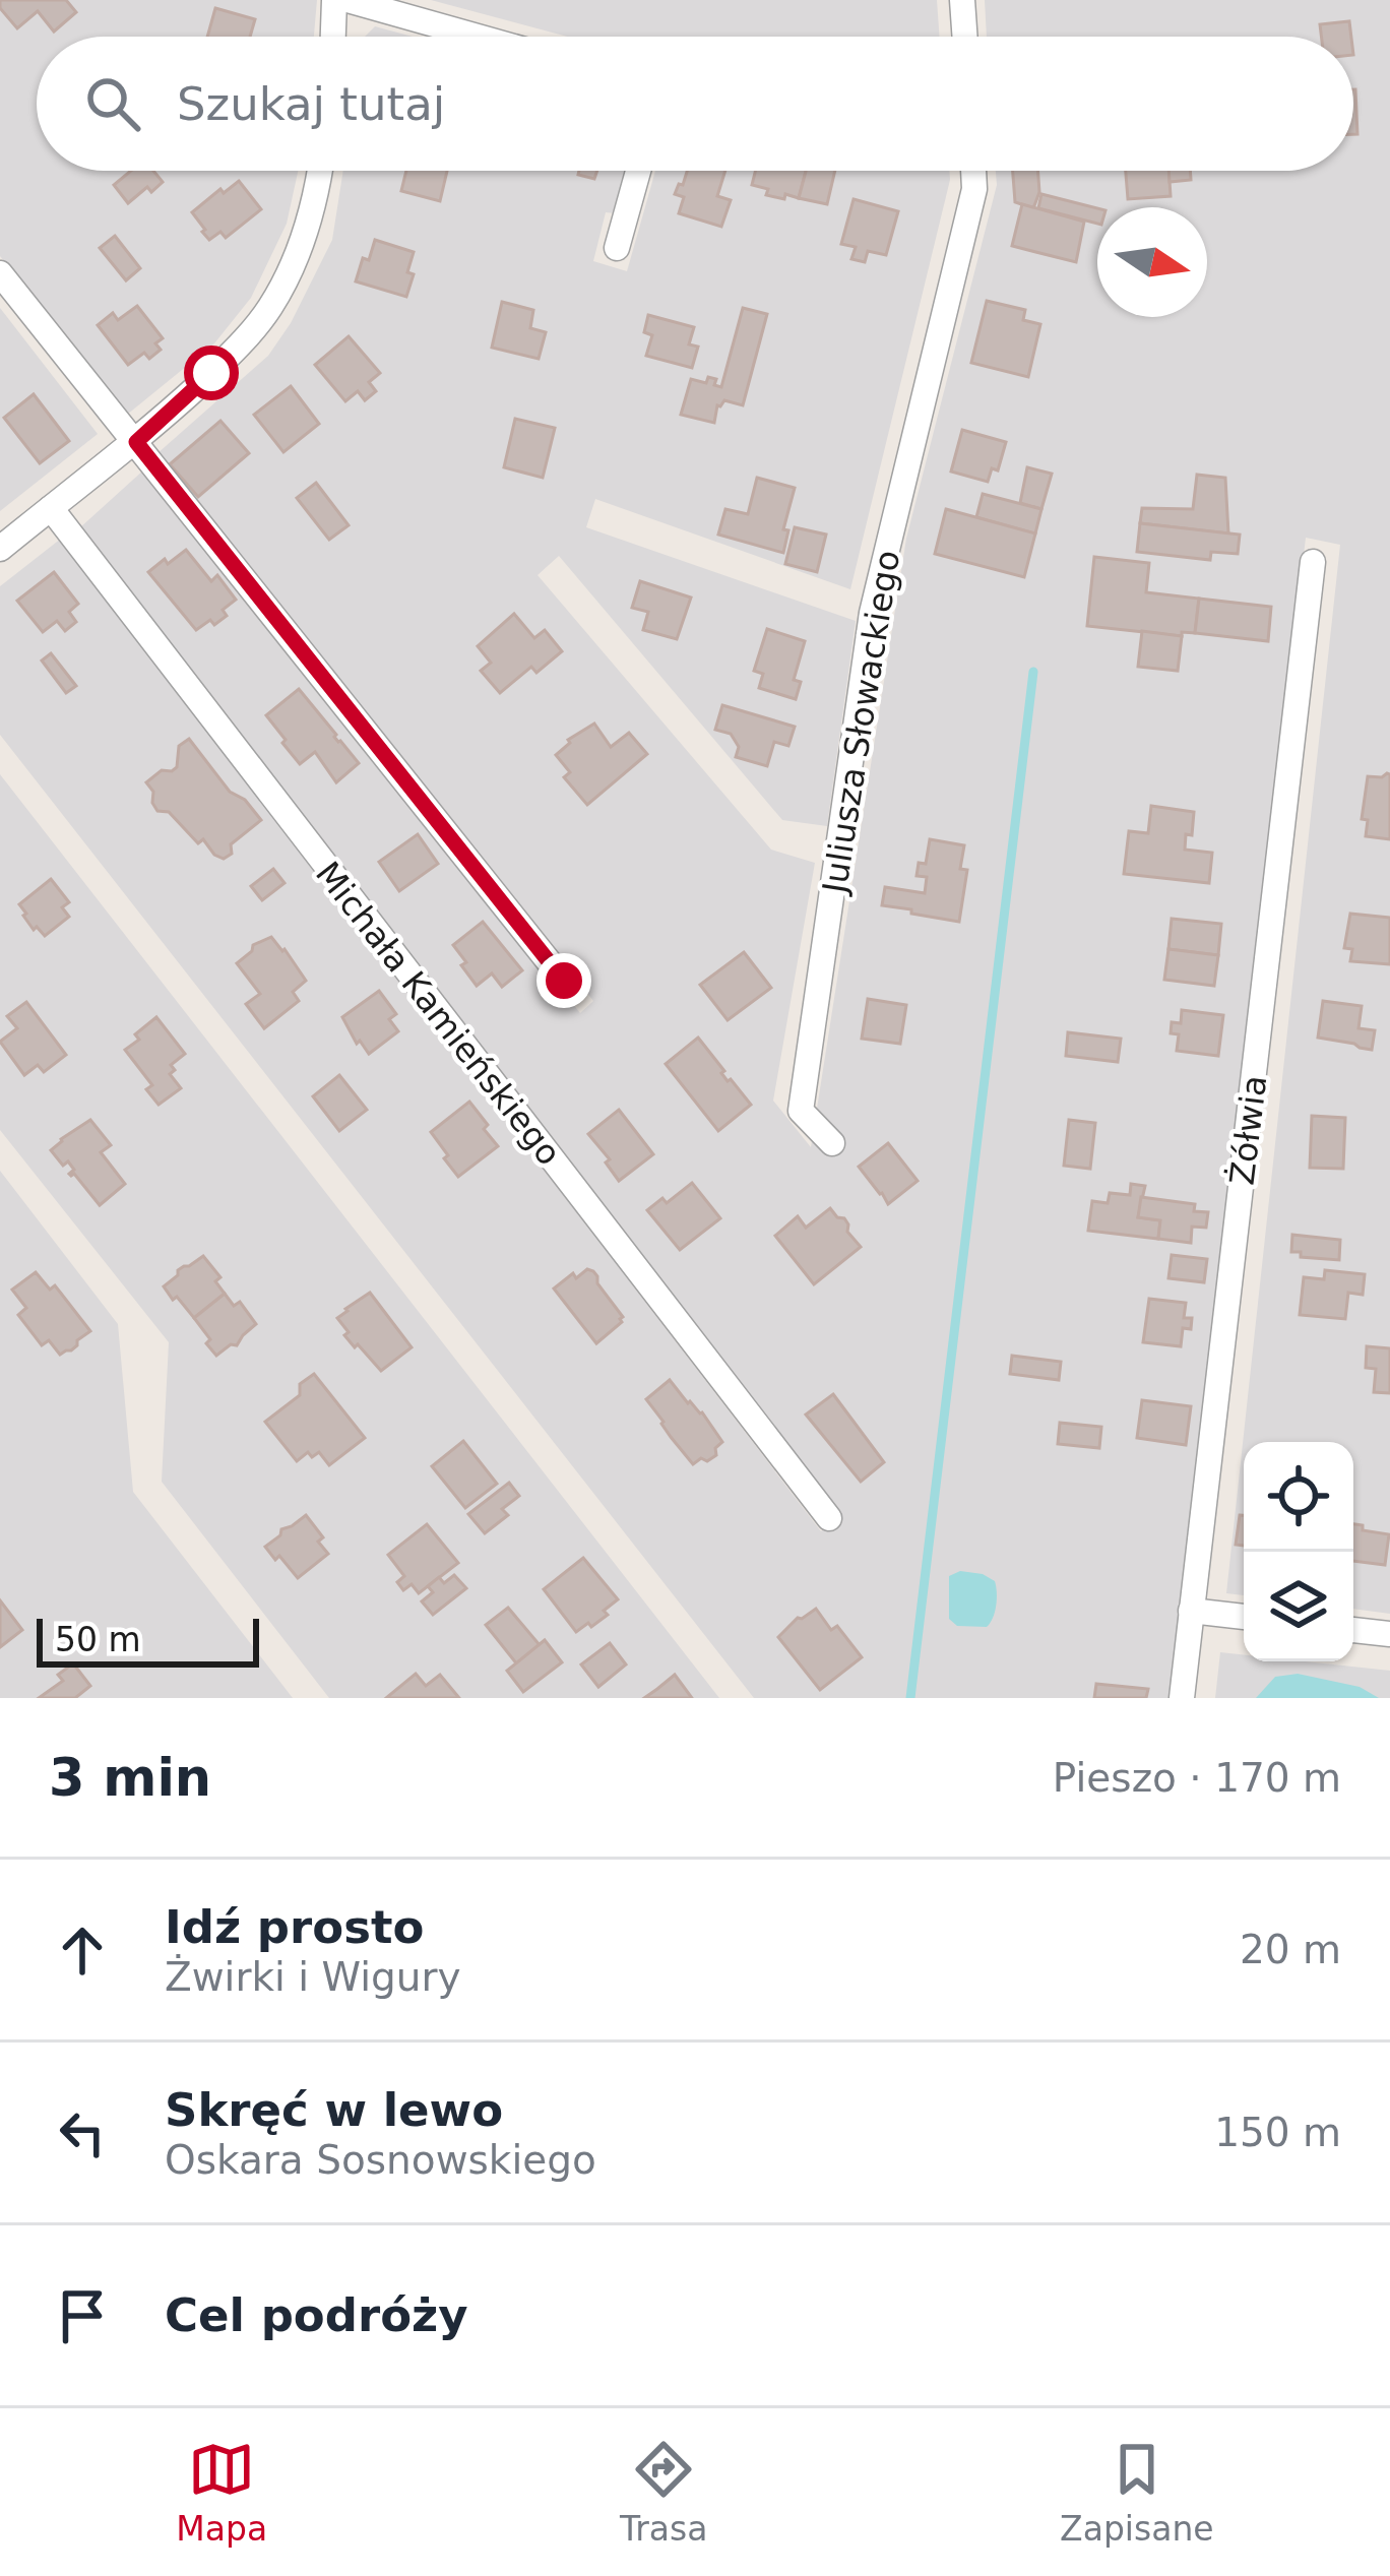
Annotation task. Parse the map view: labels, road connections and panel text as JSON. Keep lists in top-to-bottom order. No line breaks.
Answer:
{"streets":{"street":["Juliusza Słowackiego","Michała Kamieńskiego","Żółwia"]},"scale_bar":"50 m","north":"right","page":{"search":"Szukaj tutaj","scale":"50 m","heading":["3 min","Pieszo · 170 m"],"list":[["Idź prosto","Żwirki i Wigury","20 m"],["Skręć w lewo","Oskara Sosnowskiego","150 m"],"Cel podróży"],"nav":["Mapa","Trasa","Zapisane"]}}
